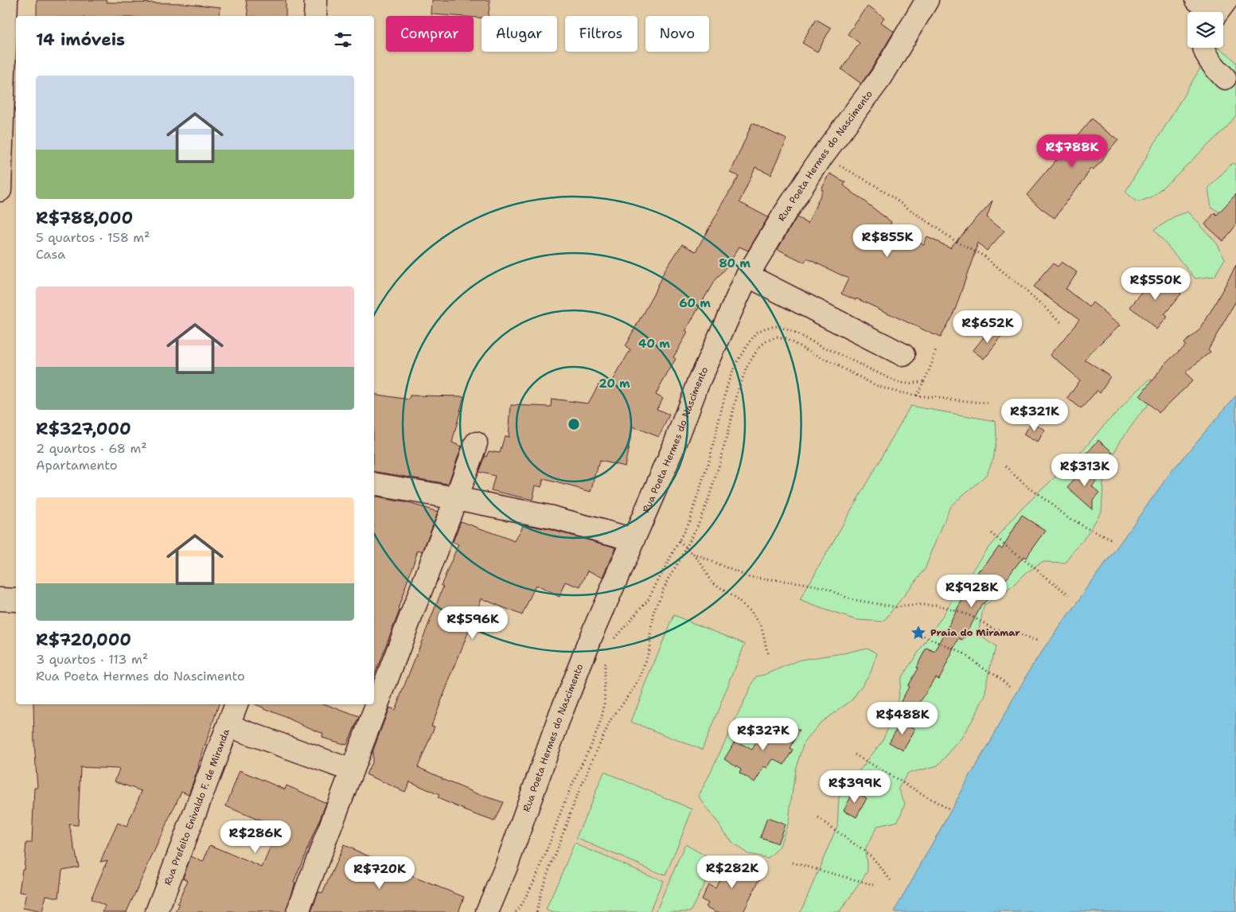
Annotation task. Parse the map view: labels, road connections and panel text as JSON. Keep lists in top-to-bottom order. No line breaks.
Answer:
{"streets":{"street":["Rua Poeta Hermes do Nascimento","Rua Prefeito Enivaldo F. de Miranda"]},"places":{"place":["Praia do Miramar"]},"page":{"chip":["Comprar","Alugar","Filtros","Novo"],"heading":"14 imóveis","list":[{"name":"R$788,000","note":"5 quartos · 158 m² · Casa"},{"name":"R$327,000","note":"2 quartos · 68 m² · Apartamento"},{"name":"R$720,000","note":"3 quartos · 113 m² · Rua Poeta Hermes do Nascimento"}],"price":["R$788K","R$855K","R$550K","R$652K","R$321K","R$313K","R$928K","R$596K","R$488K","R$327K","R$399K","R$286K","R$282K","R$720K"]},"rings":["80 m","60 m","40 m","20 m"]}
